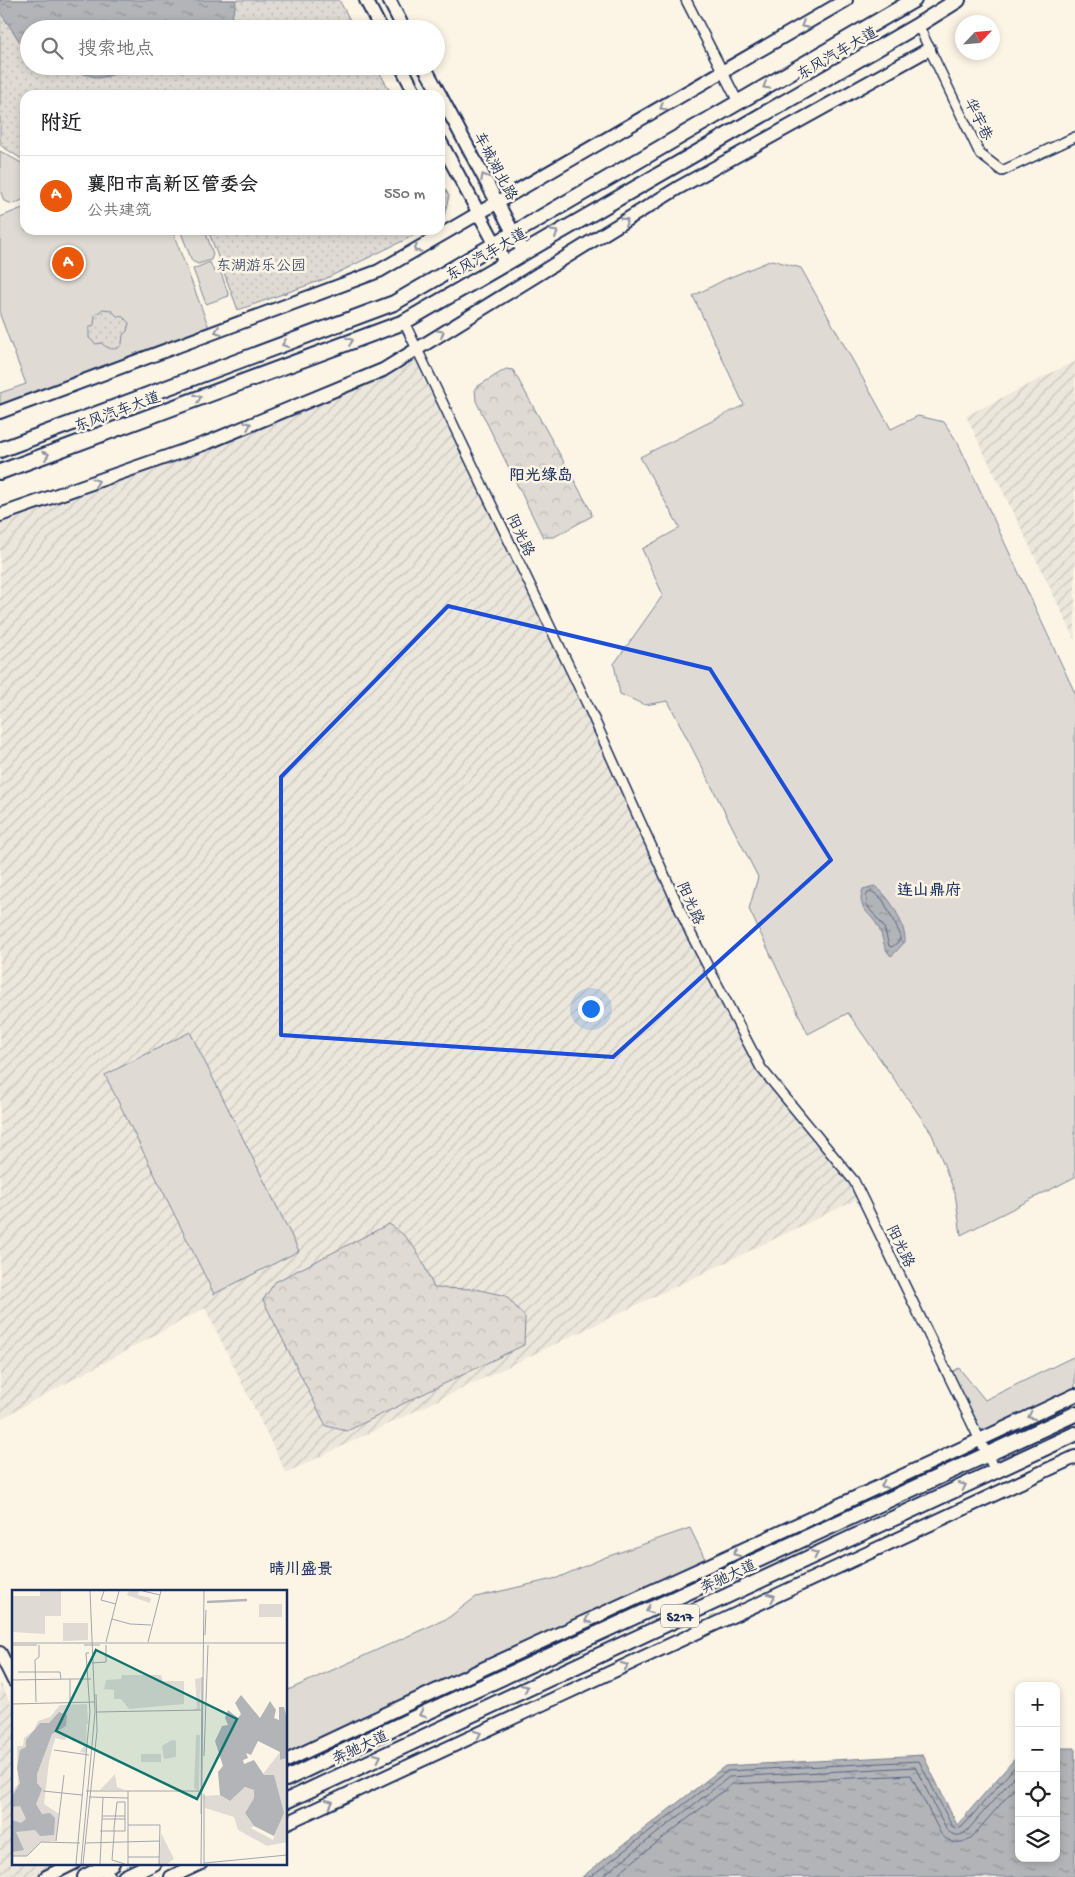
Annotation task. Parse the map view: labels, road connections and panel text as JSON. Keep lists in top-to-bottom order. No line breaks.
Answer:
{"streets":{"main road":["东风汽车大道","奔驰大道","S217"],"street":["华宇巷","车城湖北路","阳光路"]},"crossings":[["东风汽车大道","华宇巷"],["东风汽车大道","车城湖北路"],["东风汽车大道","阳光路"],["阳光路","奔驰大道"]],"districts":["阳光绿岛","连山鼎府","晴川盛景"],"parks":["东湖游乐公园"],"north":"top right","page":{"search":"搜索地点","heading":"附近","list":[{"mark":"A","name":"襄阳市高新区管委会","note":"公共建筑","value":"550 m"}],"pins":"A","map_buttons":["+","−"]}}
